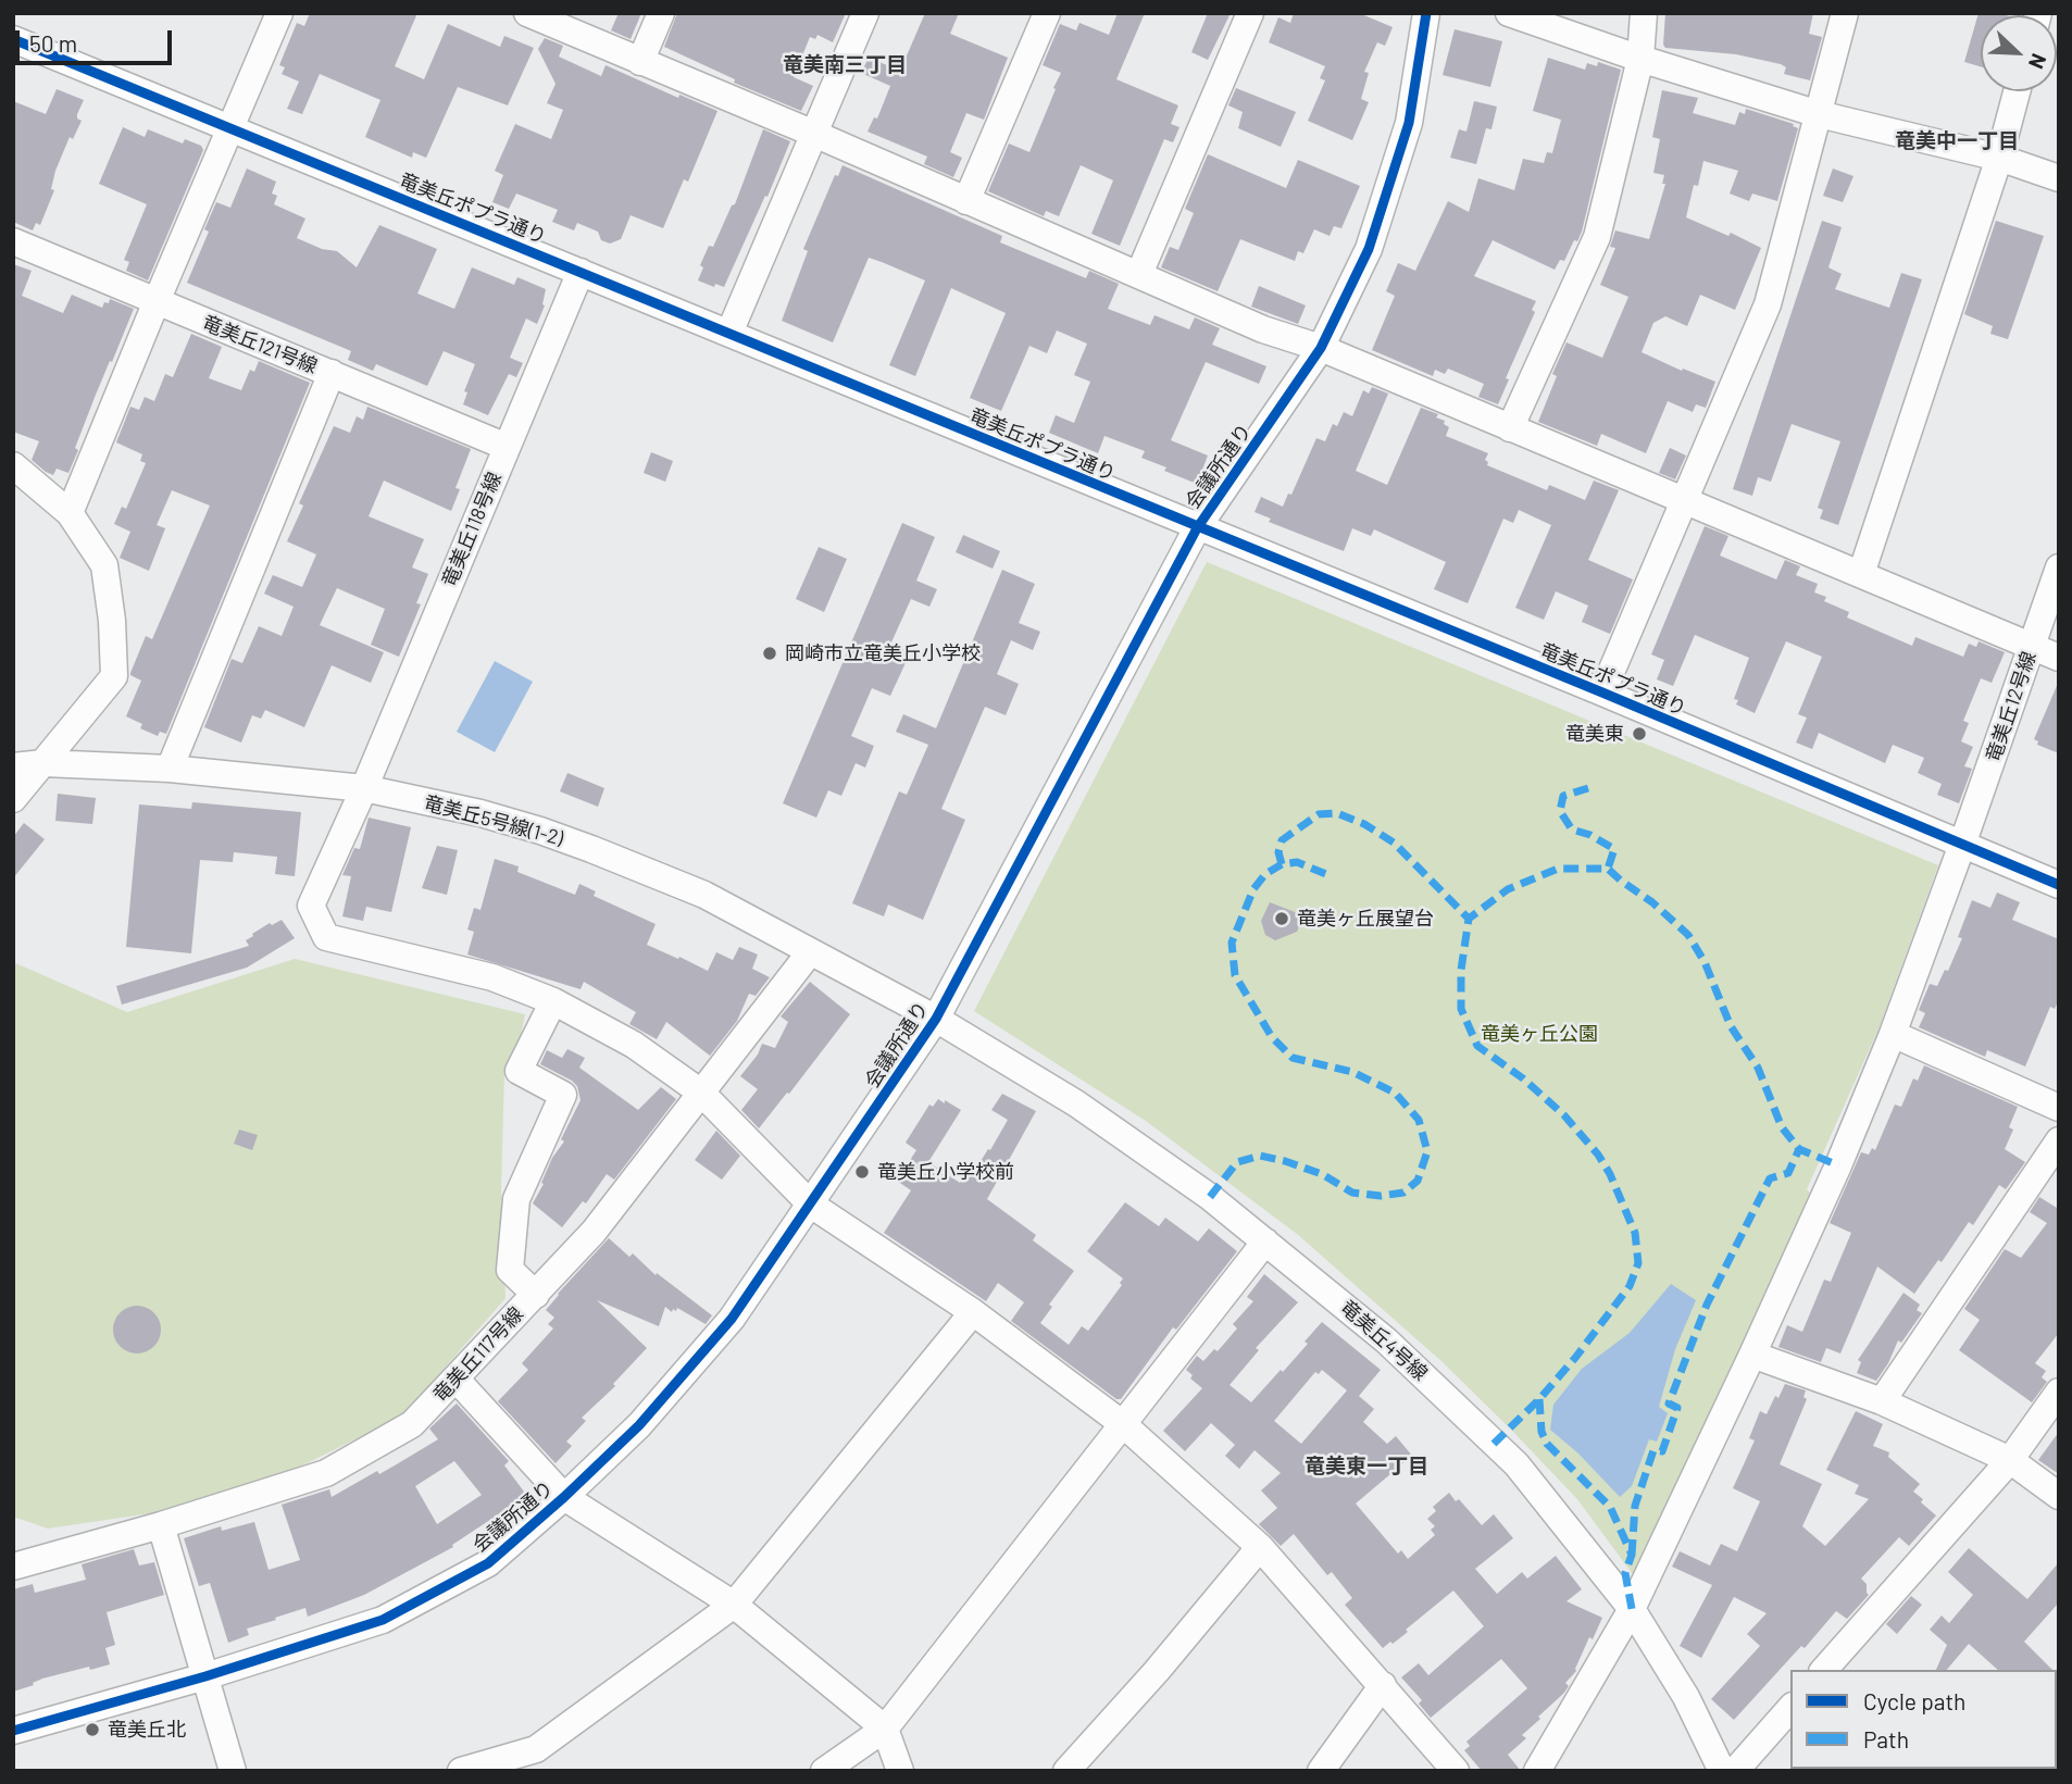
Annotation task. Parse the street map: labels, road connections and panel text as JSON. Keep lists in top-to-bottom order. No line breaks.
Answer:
{"streets":{"street":["竜美丘ポプラ通り","竜美丘121号線","会議所通り","竜美丘118号線","竜美丘12号線","竜美丘5号線(1-2)","竜美丘4号線","竜美丘117号線"]},"crossings":[["竜美丘ポプラ通り","会議所通り"],["竜美丘ポプラ通り","竜美丘118号線"],["竜美丘ポプラ通り","竜美丘12号線"],["竜美丘121号線","竜美丘118号線"],["会議所通り","竜美丘5号線(1-2)"],["会議所通り","竜美丘4号線"],["竜美丘118号線","竜美丘5号線(1-2)"],["竜美丘12号線","竜美丘4号線"],["竜美丘5号線(1-2)","竜美丘4号線"],["竜美丘5号線(1-2)","竜美丘117号線"]],"districts":["竜美南三丁目","竜美中一丁目","竜美東一丁目"],"parks":["竜美ヶ丘公園"],"places":["岡崎市立竜美丘小学校","竜美東","竜美ヶ丘展望台","竜美丘小学校前","竜美丘北"],"legend":["Cycle path","Path"],"scale_bar":"50 m","north":"bottom right"}
